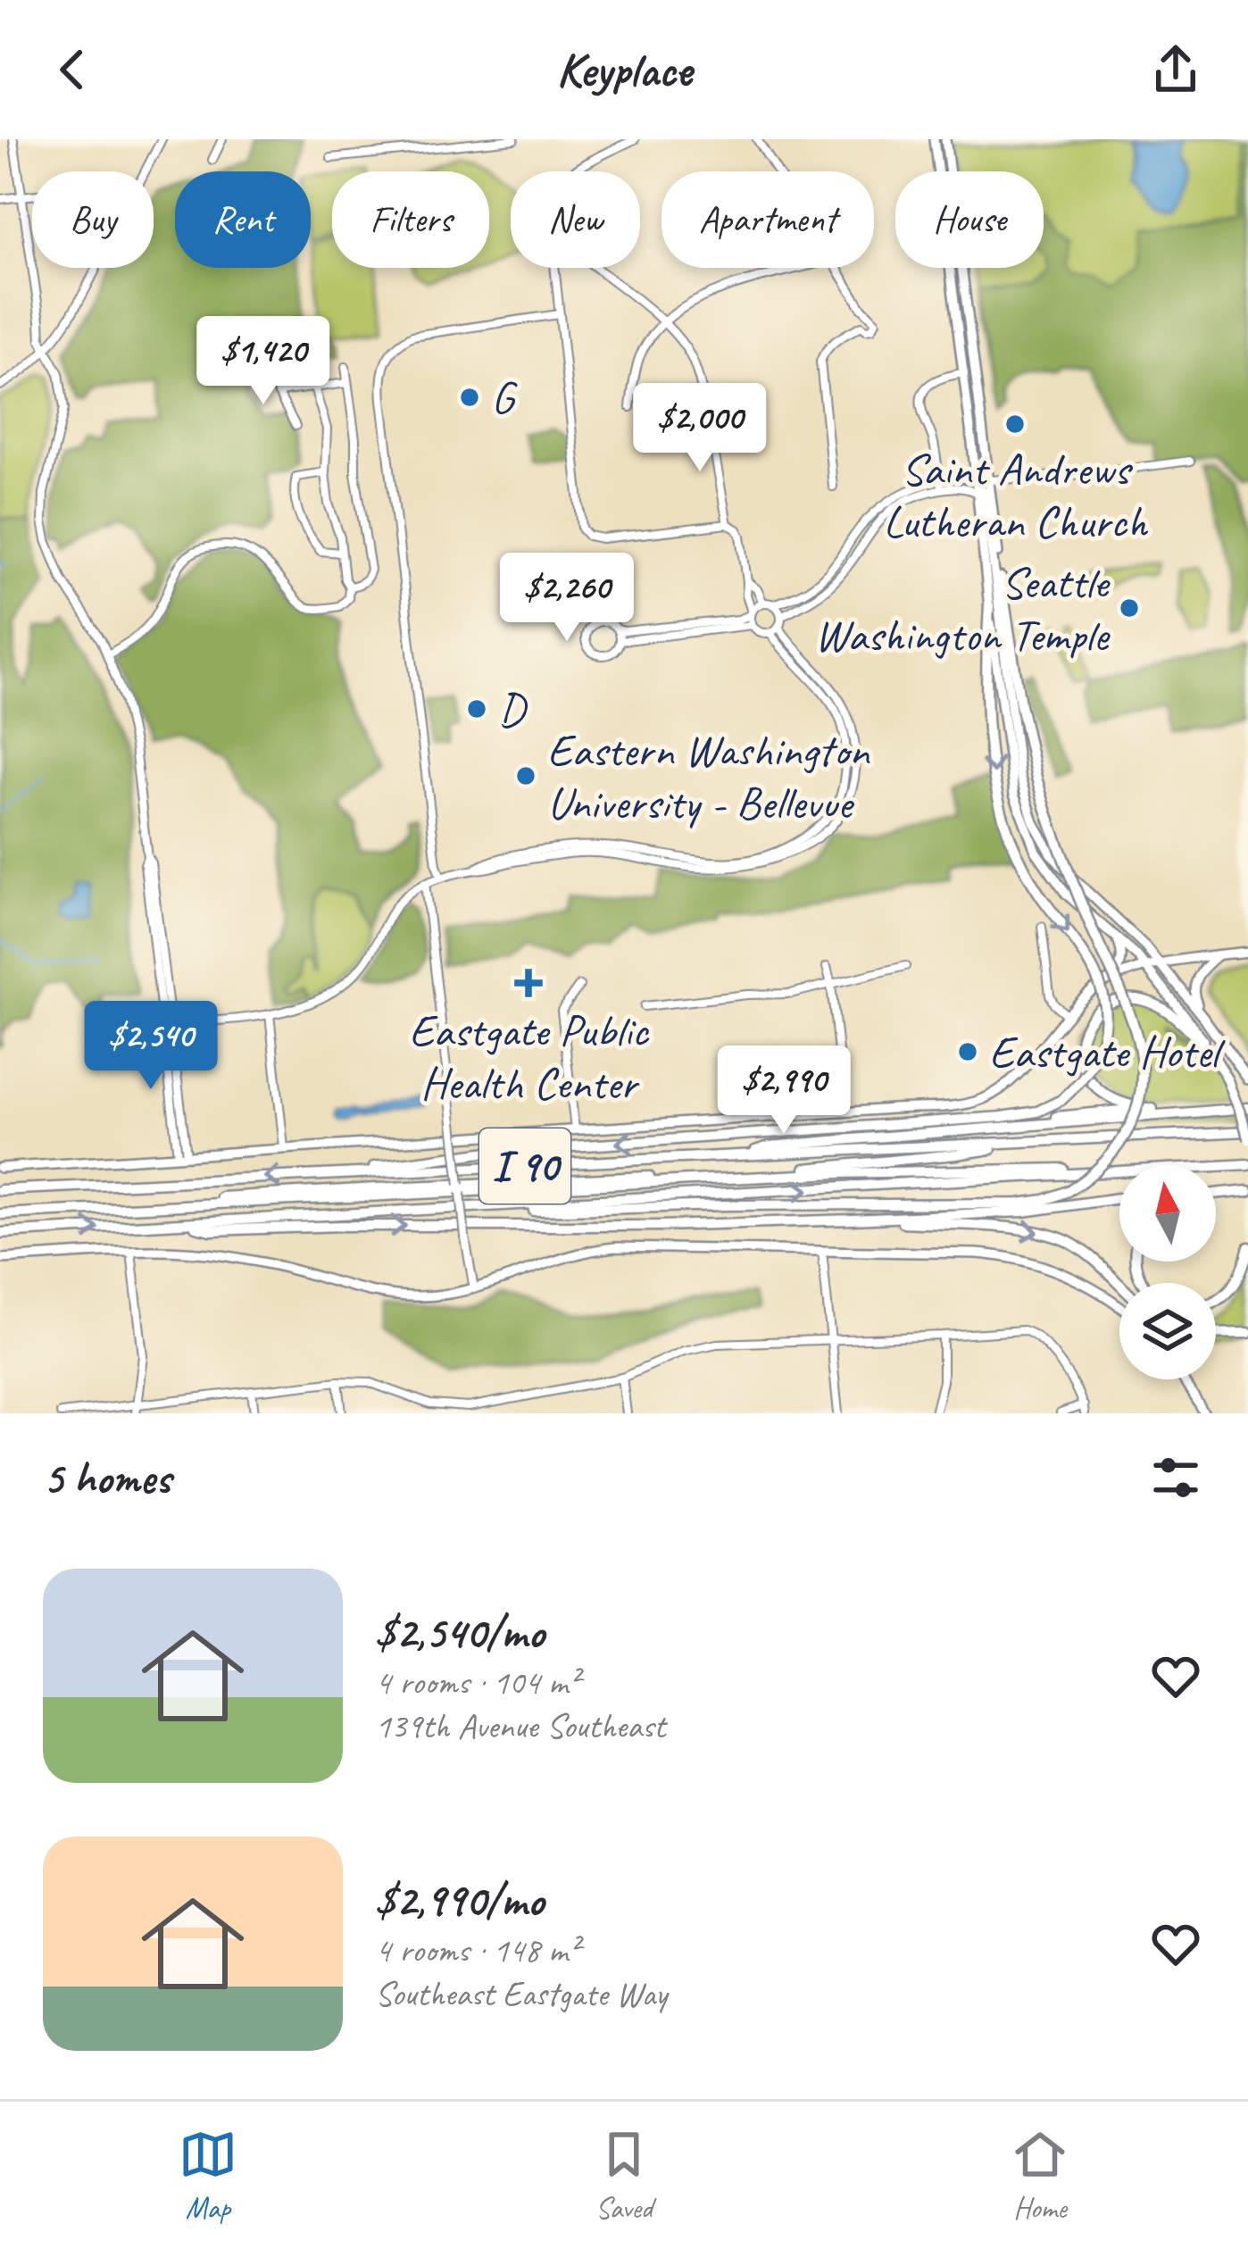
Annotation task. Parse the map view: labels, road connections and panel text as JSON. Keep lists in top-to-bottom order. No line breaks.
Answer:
{"streets":{"highway":["I 90"]},"places":{"other":["G","Saint Andrews Lutheran Church","Seattle Washington Temple","D","Eastern Washington University - Bellevue","Eastgate Hotel"],"health":["Eastgate Public Health Center"]},"north":"top","page":{"header":"Keyplace","chip":["Buy","Rent","Filters","New","Apartment","House"],"price":["$1,420","$2,000","$2,260","$2,540","$2,990"],"heading":"5 homes","list":[{"name":"$2,540/mo","note":"4 rooms · 104 m² · 139th Avenue Southeast"},{"name":"$2,990/mo","note":"4 rooms · 148 m² · Southeast Eastgate Way"}],"tabs":["Map","Saved","Home"]}}
